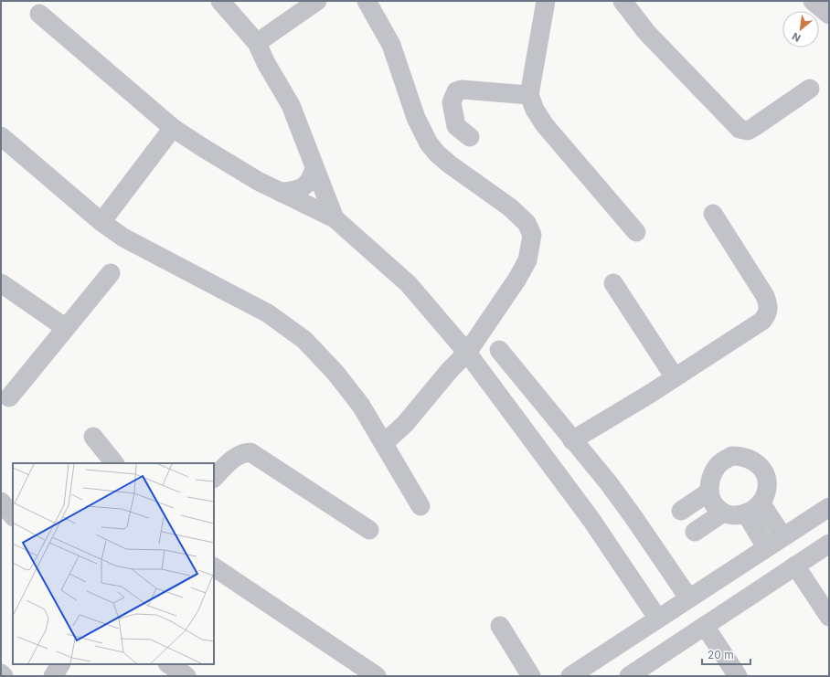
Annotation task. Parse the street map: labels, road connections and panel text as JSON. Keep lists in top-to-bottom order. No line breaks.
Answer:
{"scale_bar":"20 m","north":"bottom left"}
